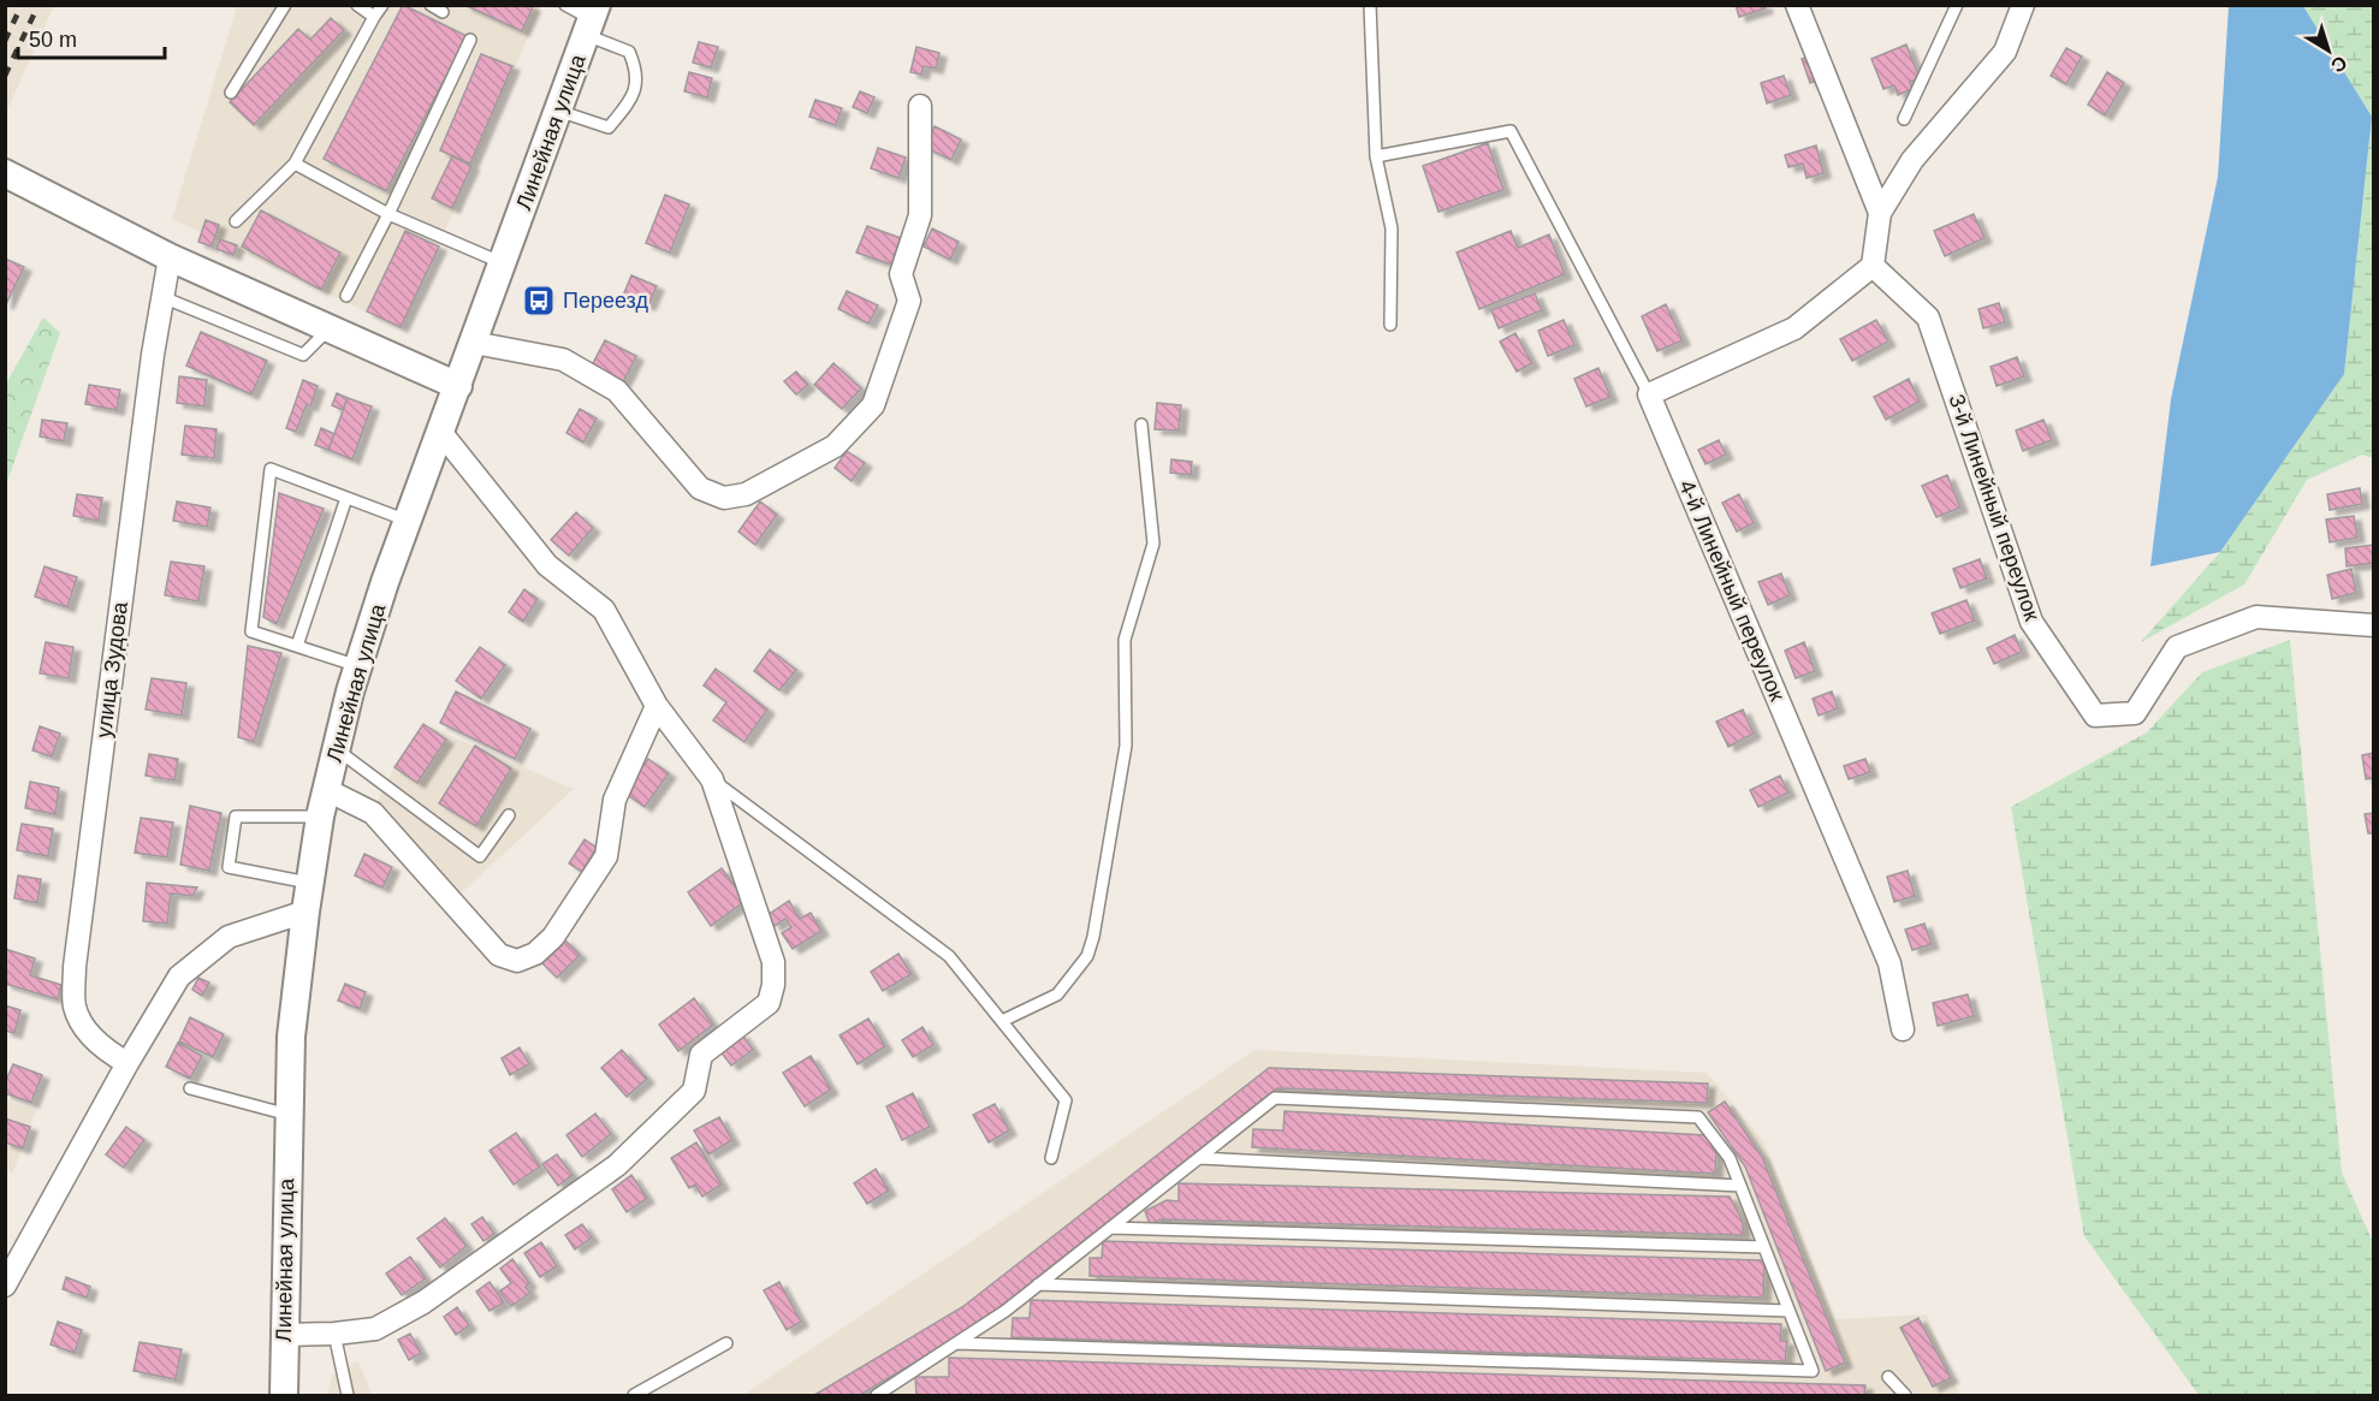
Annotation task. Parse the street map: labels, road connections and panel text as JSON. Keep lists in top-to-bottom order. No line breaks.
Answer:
{"streets":{"street":["Линейная улица","3-й Линейный переулок","4-й Линейный переулок","улица Зудова"]},"places":{"bus stop":["Переезд"]},"scale_bar":"50 m","north":"bottom right"}
